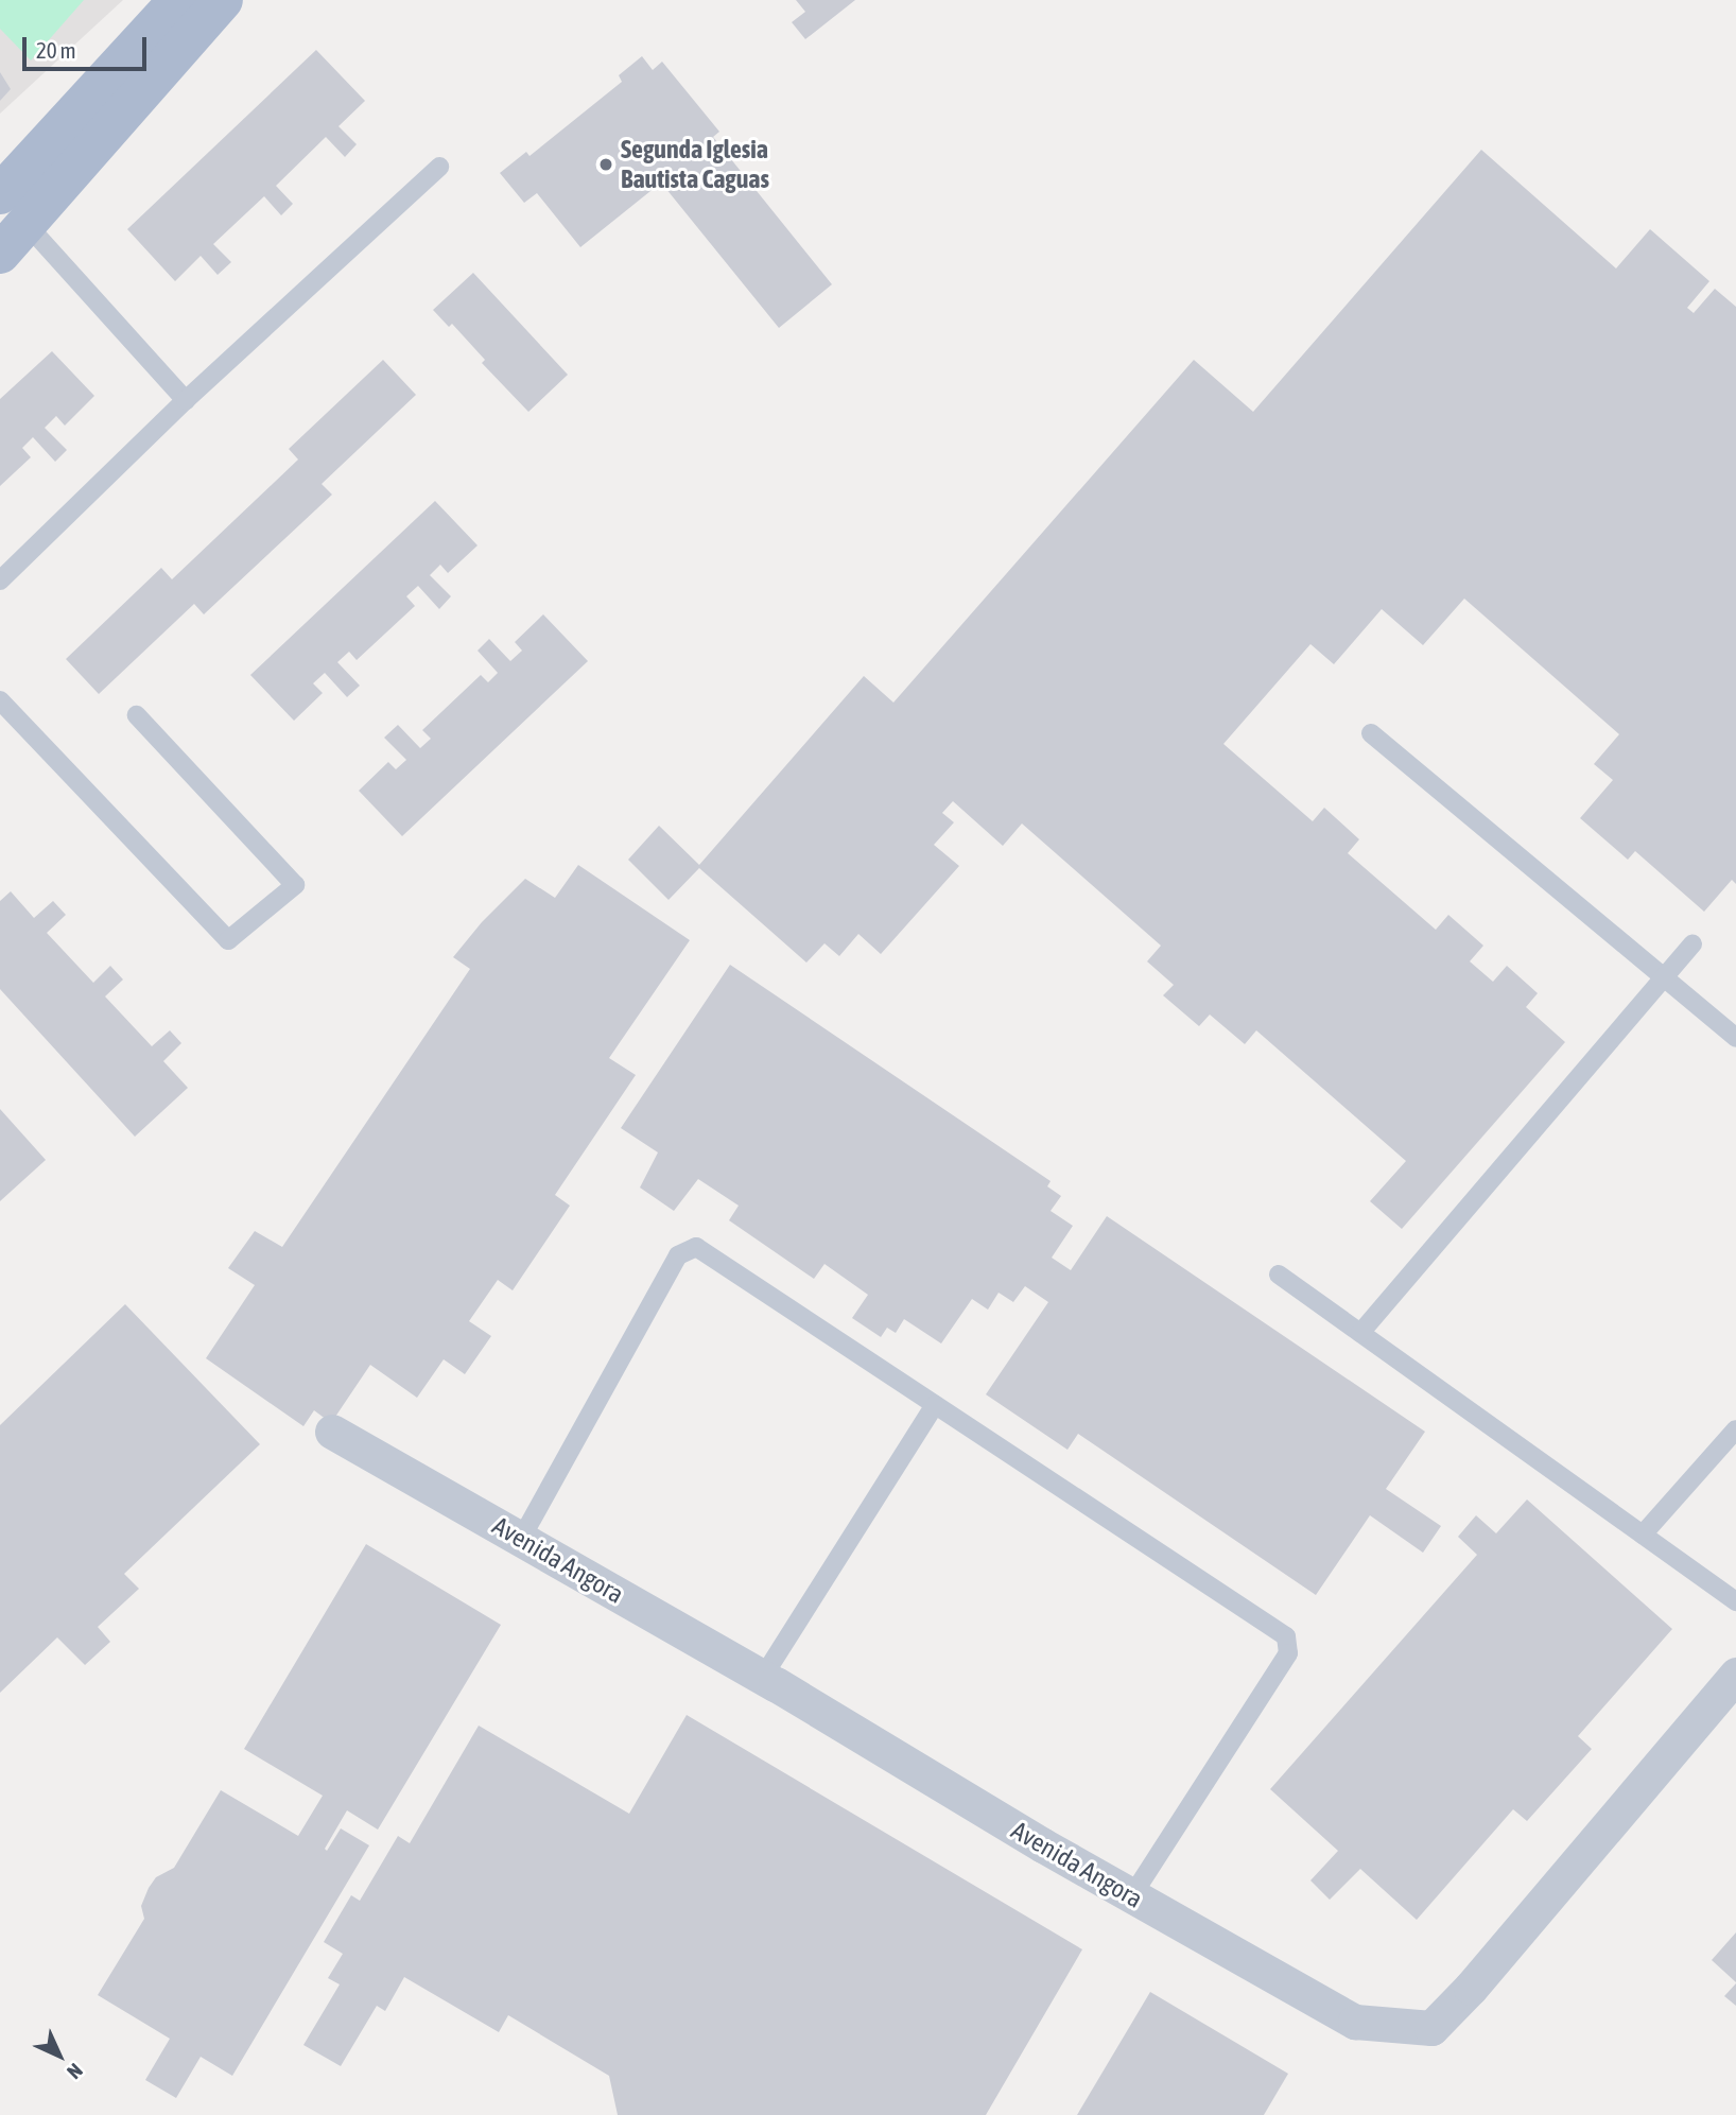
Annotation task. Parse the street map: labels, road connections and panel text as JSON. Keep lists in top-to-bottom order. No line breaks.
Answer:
{"streets":{"street":["Avenida Angora"]},"places":["Segunda Iglesia Bautista Caguas"],"scale_bar":"20 m","north":"bottom right"}
